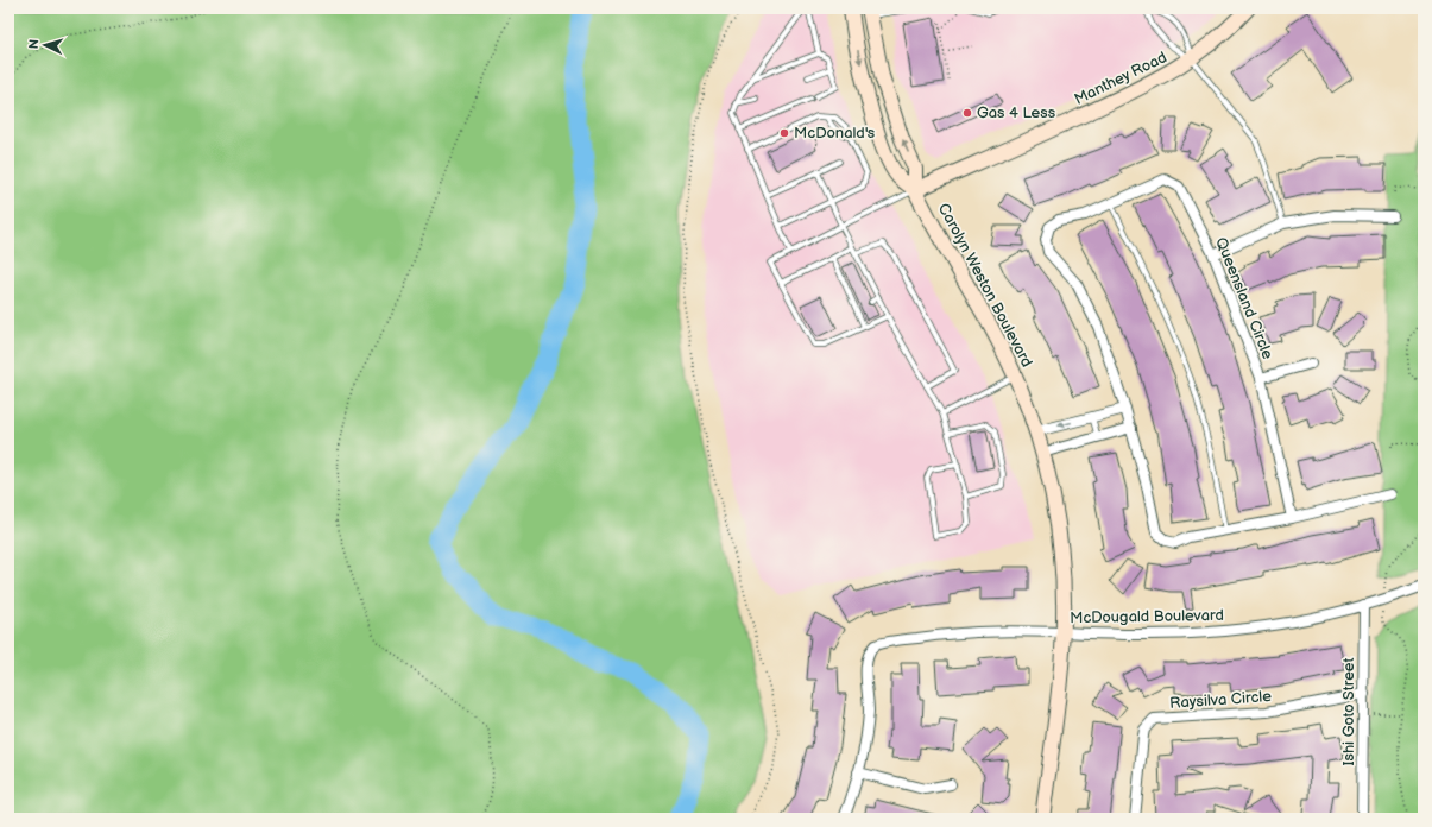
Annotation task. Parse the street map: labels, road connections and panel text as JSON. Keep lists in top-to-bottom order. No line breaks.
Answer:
{"streets":{"street":["Manthey Road","Carolyn Weston Boulevard","Queensland Circle","McDougald Boulevard","Raysilva Circle","Ishi Goto Street"]},"crossings":[["Manthey Road","Carolyn Weston Boulevard"],["Carolyn Weston Boulevard","McDougald Boulevard"],["McDougald Boulevard","Ishi Goto Street"],["Raysilva Circle","Ishi Goto Street"]],"places":["Gas 4 Less","McDonald's"],"north":"left"}
